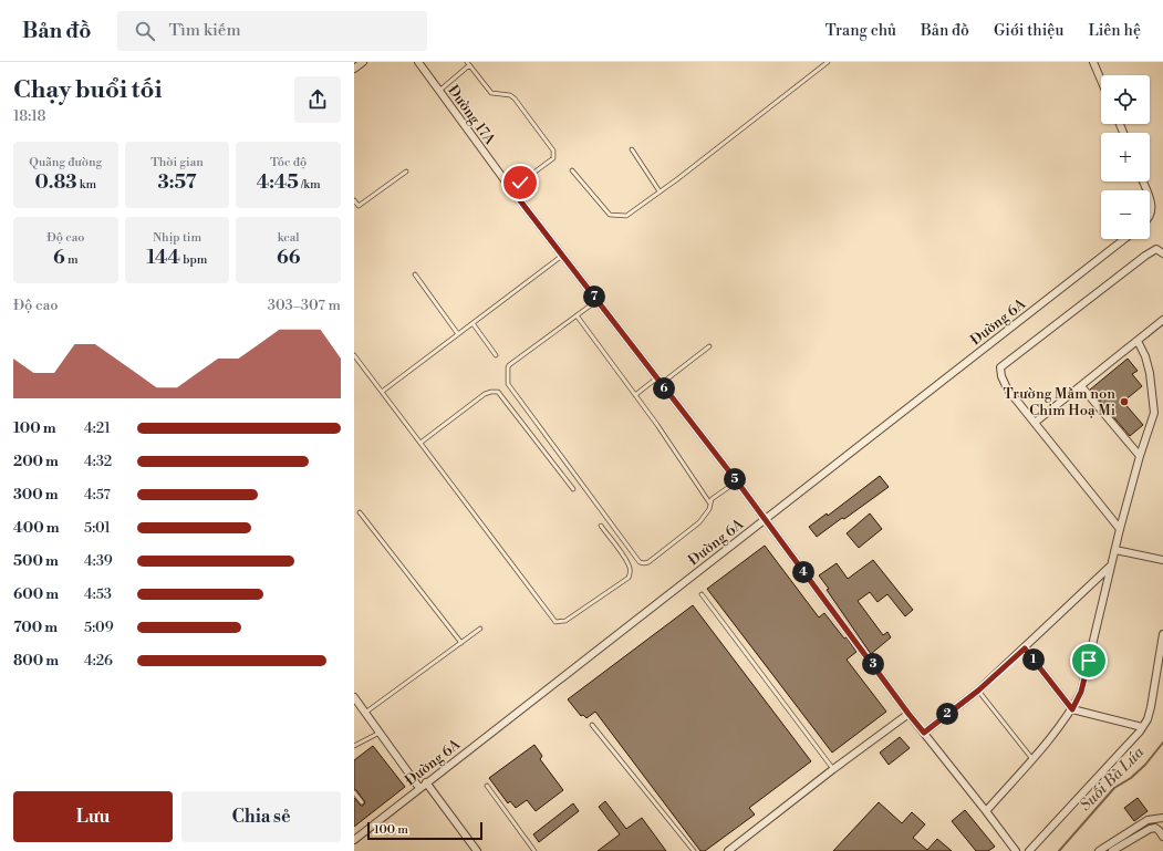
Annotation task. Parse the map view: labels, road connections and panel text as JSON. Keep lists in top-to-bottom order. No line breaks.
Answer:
{"streets":{"street":["Đường 17A","Đường 6A"]},"crossings":[["Đường 17A","Đường 6A"]],"water":["Suối Bà Lúa"],"places":["Trường Mầm non Chim Hoạ Mi"],"scale_bar":"100 m","page":{"header":"Bản đồ","search":"Tìm kiếm","nav":["Trang chủ","Bản đồ","Giới thiệu","Liên hệ"],"heading":["Chạy buổi tối","18:18"],"map_buttons":["+","−"],"stats":[["Quãng đường","0.83 km"],["Thời gian","3:57"],["Tốc độ","4:45 /km"],["Độ cao","6 m"],["Nhịp tim","144 bpm"],["kcal","66"]],"pins":["7","6","5","4","1","3","2"],"chart":["Độ cao","303–307 m"],"list":[{"name":"100 m","note":"4:21"},{"name":"200 m","note":"4:32"},{"name":"300 m","note":"4:57"},{"name":"400 m","note":"5:01"},{"name":"500 m","note":"4:39"},{"name":"600 m","note":"4:53"},{"name":"700 m","note":"5:09"},{"name":"800 m","note":"4:26"}],"buttons":["Lưu","Chia sẻ"],"scale":"100 m"}}
